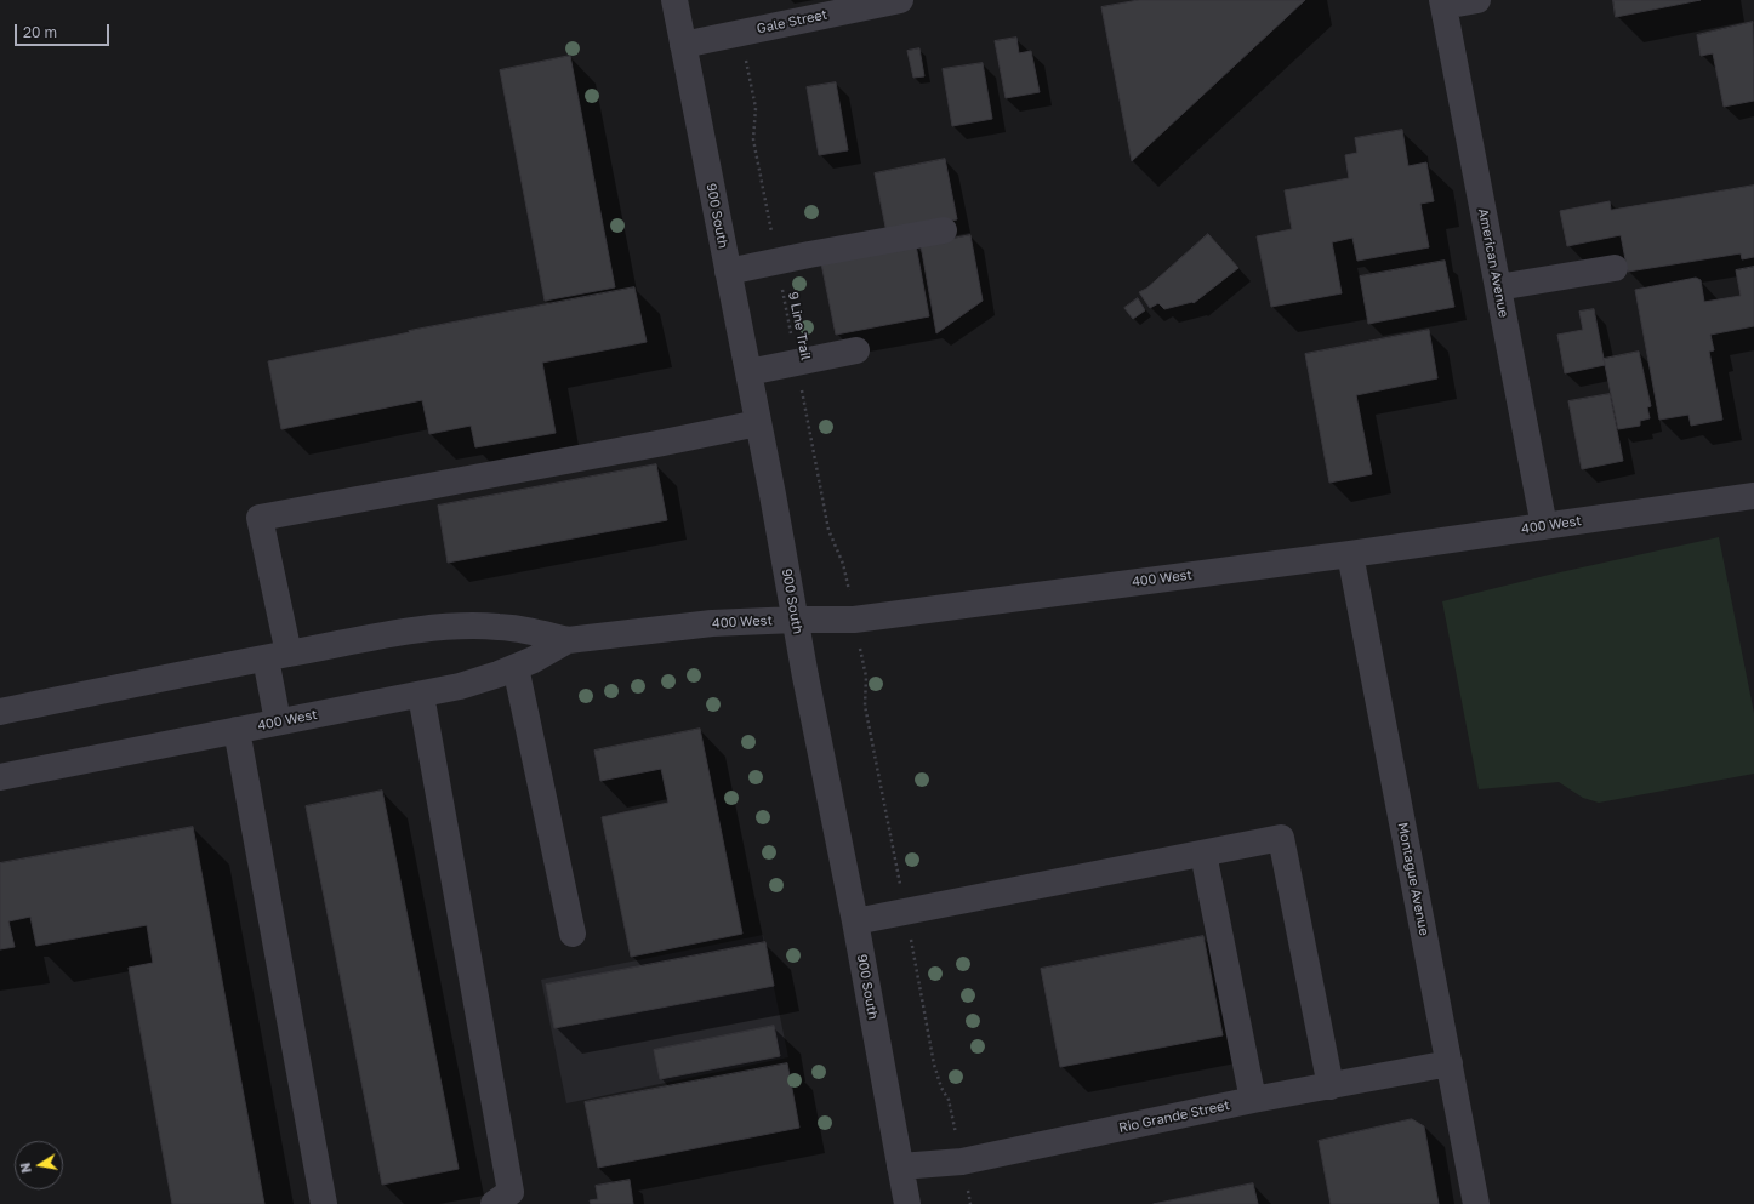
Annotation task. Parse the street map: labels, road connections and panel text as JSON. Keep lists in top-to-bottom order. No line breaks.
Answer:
{"streets":{"street":["Gale Street","900 South","American Avenue","400 West","Montague Avenue","Rio Grande Street"],"path":["9 Line Trail"]},"crossings":[["Gale Street","900 South"],["900 South","400 West"],["900 South","Rio Grande Street"],["American Avenue","400 West"],["400 West","Montague Avenue"],["Montague Avenue","Rio Grande Street"]],"scale_bar":"20 m","north":"left"}
